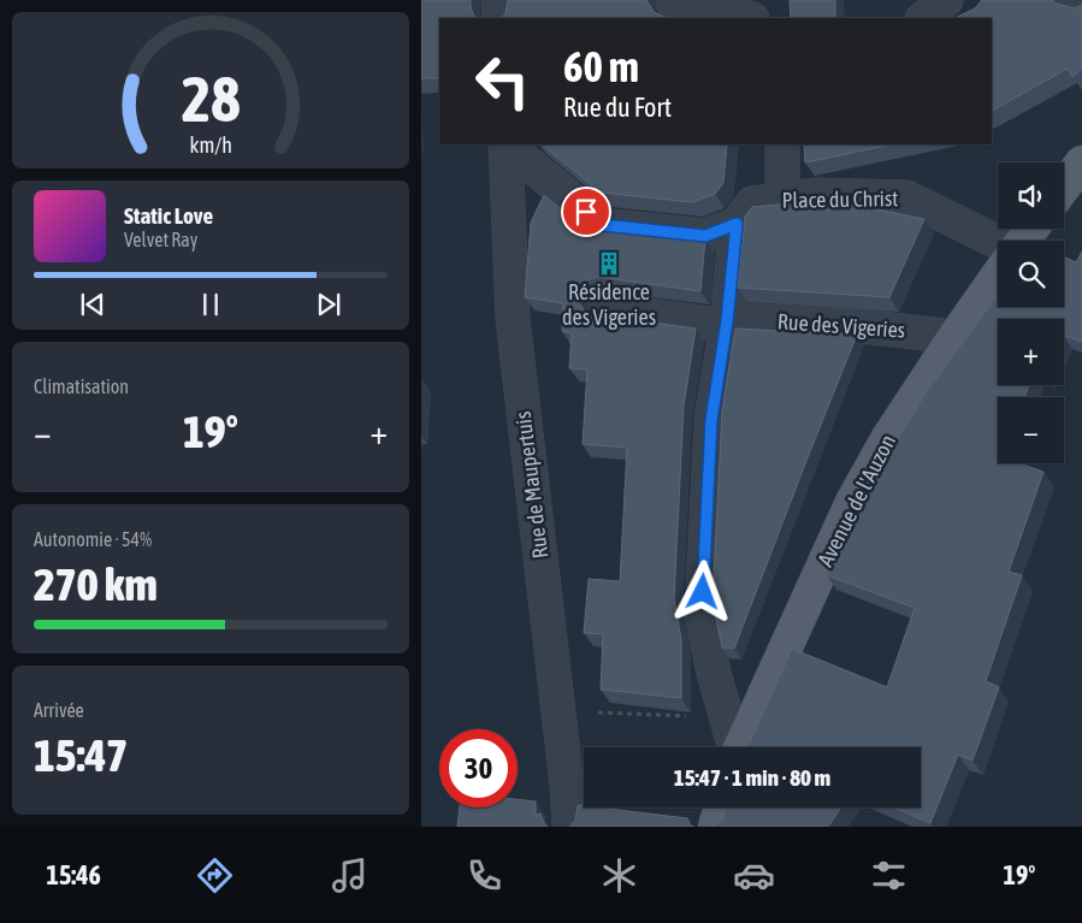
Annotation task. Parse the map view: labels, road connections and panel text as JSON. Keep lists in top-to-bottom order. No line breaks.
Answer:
{"streets":{"main road":["Avenue de l'Auzon"],"street":["Place du Christ","Rue des Vigeries","Rue de Maupertuis"]},"crossings":[["Rue des Vigeries","Avenue de l'Auzon"]],"places":{"building":["Résidence des Vigeries"]},"page":{"turn":["60 m","Rue du Fort"],"map_buttons":["+","−"],"song":["Static Love","Velvet Ray"],"tile":["Climatisation",["Autonomie · 54%","270 km"],["Arrivée","15:47"]],"heat":["−","19°","+"],"limit":"30","trip":"15:47 · 1 min · 80 m","tabs":["15:46","19°"],"gauge":["28","km/h"]}}
